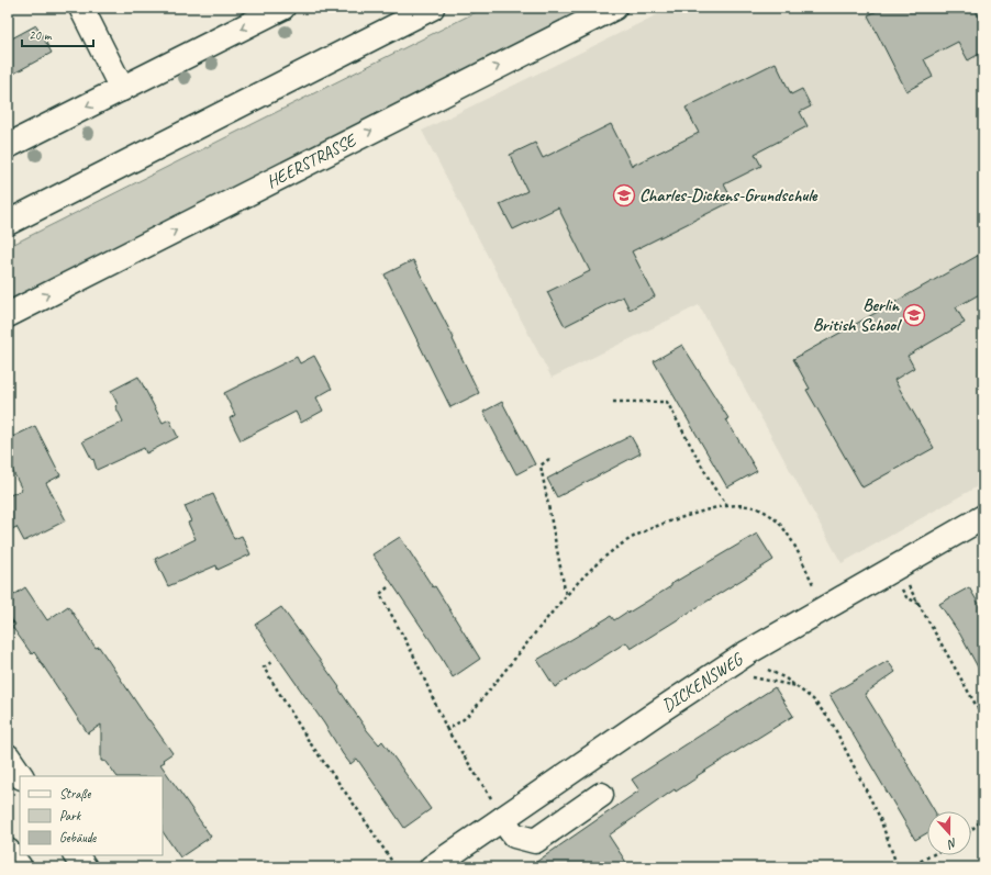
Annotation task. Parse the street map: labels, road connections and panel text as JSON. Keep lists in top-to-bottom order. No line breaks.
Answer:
{"streets":{"street":["HEERSTRASSE","DICKENSWEG"]},"places":{"school or university":["Charles-Dickens-Grundschule","Berlin British School"]},"legend":["Straße","Park","Gebäude"],"scale_bar":"20 m","north":"bottom"}
